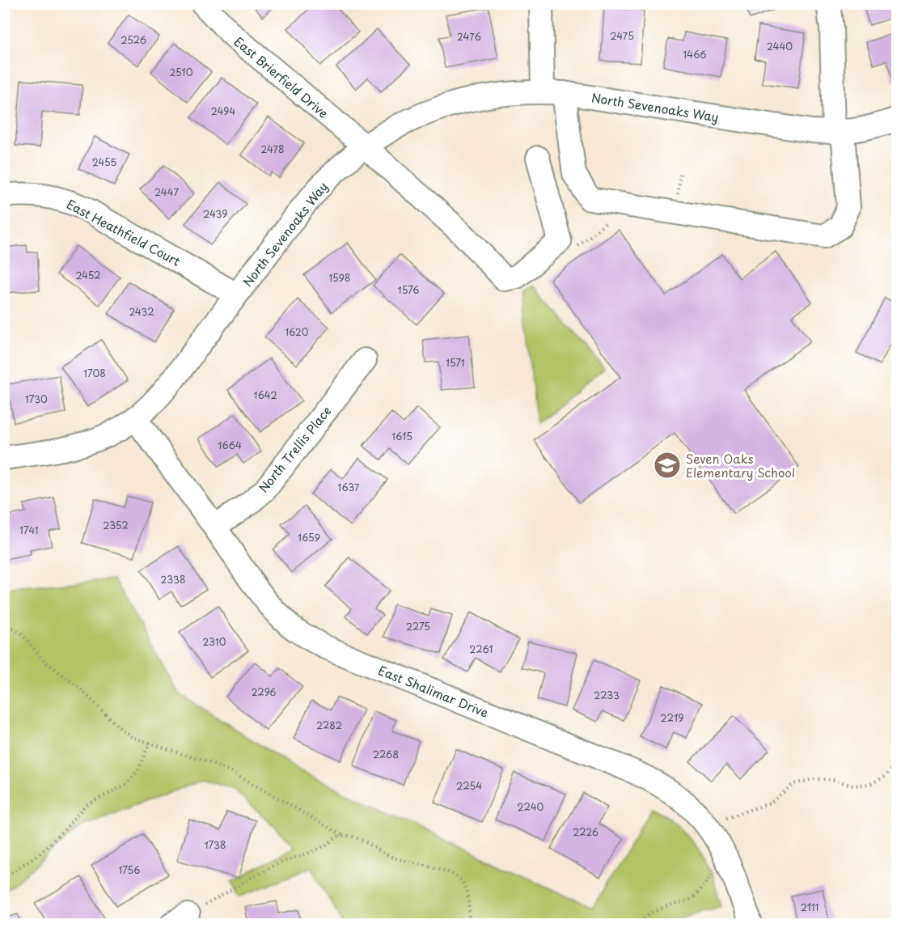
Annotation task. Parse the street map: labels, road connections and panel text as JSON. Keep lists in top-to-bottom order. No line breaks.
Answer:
{"streets":{"street":["East Brierfield Drive","North Sevenoaks Way","East Heathfield Court","North Trellis Place","East Shalimar Drive"]},"crossings":[["East Brierfield Drive","North Sevenoaks Way"],["North Sevenoaks Way","East Heathfield Court"],["North Sevenoaks Way","East Shalimar Drive"],["North Trellis Place","East Shalimar Drive"]],"places":{"school or university":["Seven Oaks Elementary School"]},"house_numbers":["2475","2476","2526","2440","1466","2510","2494","2478","2455","2447","2439","2452","1598","1576","2432","1620","1571","1708","1642","1730","1615","1664","1637","2352","1741","1659","2338","2275","2310","2261","2296","2233","2219","2282","2268","2254","2240","2226","1738","1756","2111"]}
